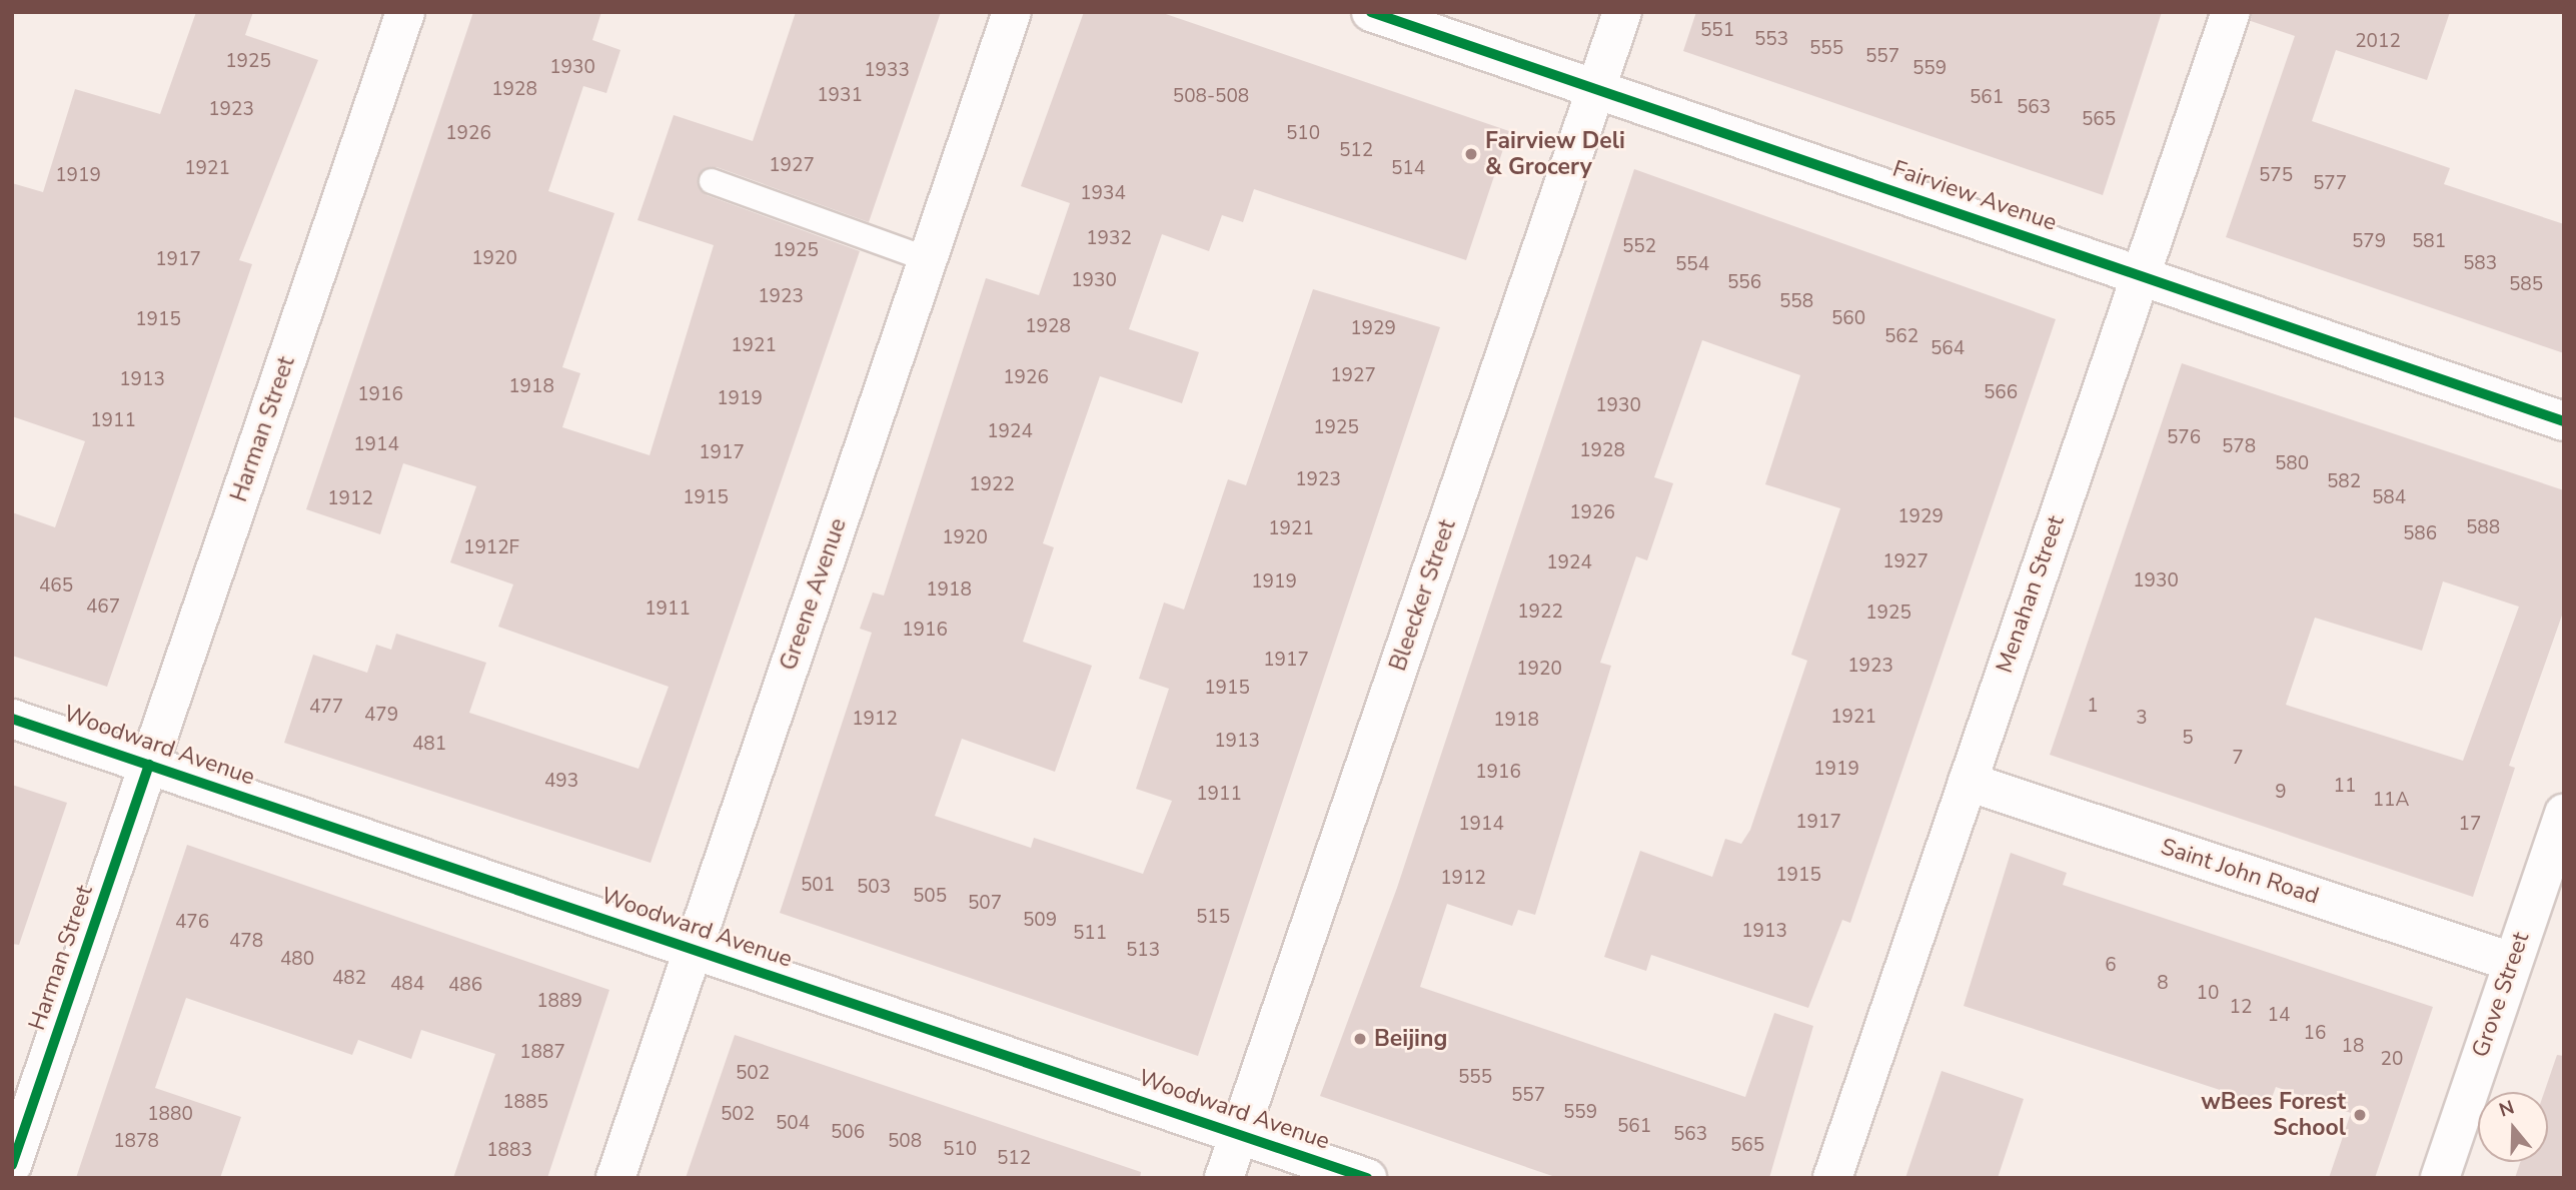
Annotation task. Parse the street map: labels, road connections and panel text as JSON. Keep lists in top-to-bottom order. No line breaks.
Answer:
{"streets":{"street":["Fairview Avenue","Harman Street","Greene Avenue","Menahan Street","Bleecker Street","Woodward Avenue","Saint John Road","Grove Street"]},"crossings":[["Fairview Avenue","Menahan Street"],["Fairview Avenue","Bleecker Street"],["Harman Street","Woodward Avenue"],["Greene Avenue","Woodward Avenue"],["Menahan Street","Saint John Road"],["Bleecker Street","Woodward Avenue"],["Saint John Road","Grove Street"]],"places":["Fairview Deli & Grocery","Beijing","wBees Forest School"],"house_numbers":["551","553","2012","555","557","1925","1930","559","1933","1928","1931","508-508","561","563","1923","565","1926","510","512","1927","1921","514","1919","575","577","1934","1932","579","581","552","1925","1920","1917","583","554","1930","556","585","1923","558","560","1915","1928","1929","562","1921","564","1927","1926","1913","1918","566","1916","1919","1930","1911","1925","1924","576","1914","578","1928","1917","580","1923","582","1922","1915","584","1912","1926","1929","588","1921","586","1920","1912F","1927","1924","1930","1919","465","1918","467","1911","1922","1925","1916","1917","1923","1920","1915","1","477","479","1921","3","1912","1918","5","1913","481","7","1919","1916","493","11","9","1911","11A","1917","1914","17","1915","1912","501","503","505","507","515","509","476","1913","511","478","513","480","6","482","8","484","486","10","1889","12","14","16","18","1887","20","502","555","557","1885","559","1880","502","504","561","506","563","1878","508","565","510","1883","512"],"north":"top"}
